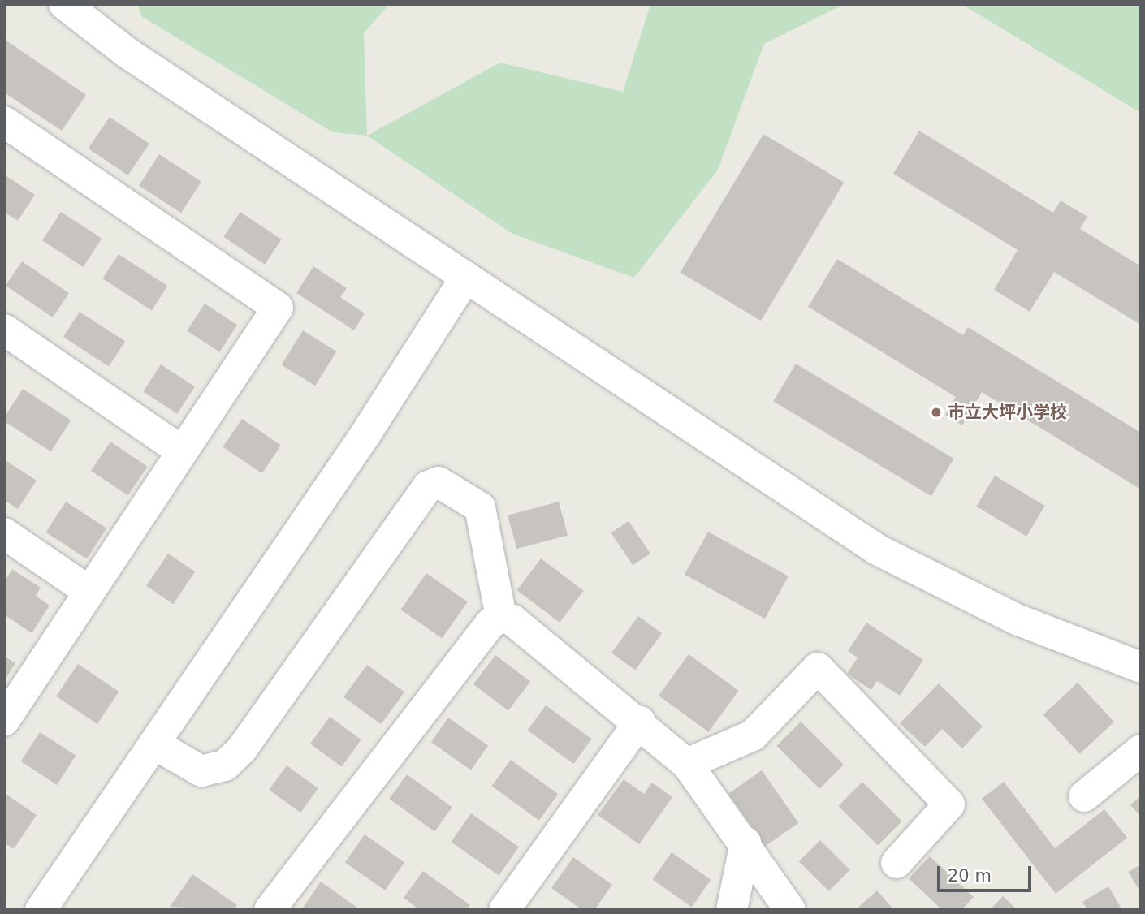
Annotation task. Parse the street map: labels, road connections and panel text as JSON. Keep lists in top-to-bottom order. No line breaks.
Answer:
{"places":["市立大坪小学校"],"scale_bar":"20 m"}
